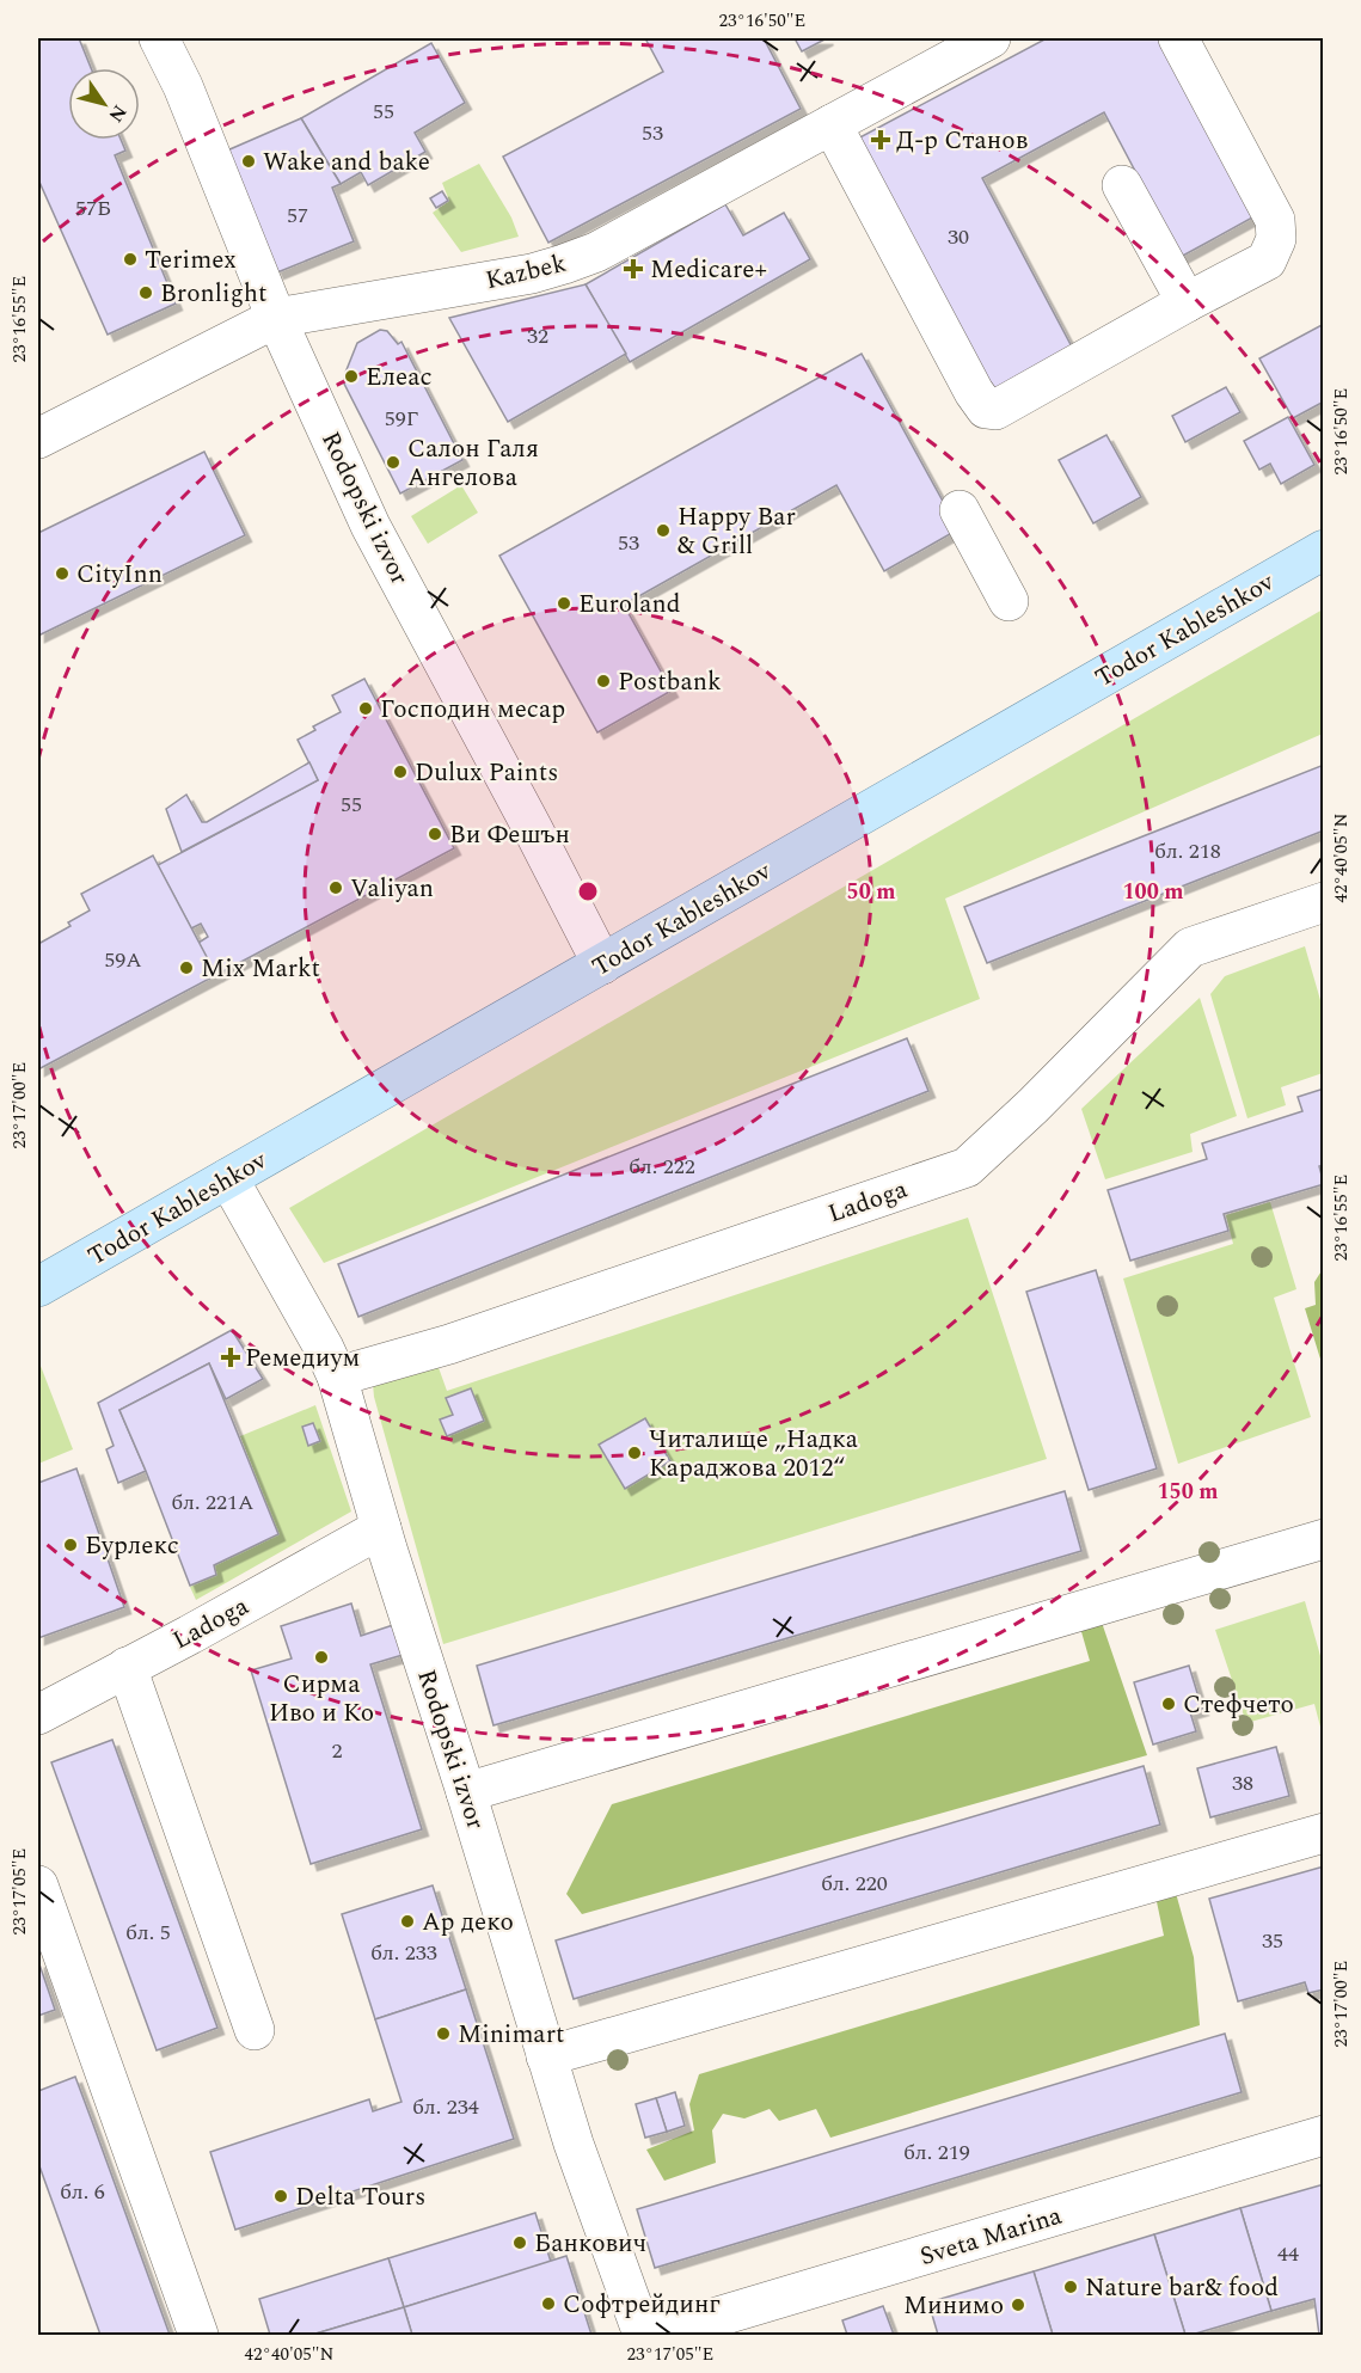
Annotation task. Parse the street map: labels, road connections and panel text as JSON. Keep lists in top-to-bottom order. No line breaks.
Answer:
{"streets":{"main road":["Todor Kableshkov"],"street":["Kazbek","Rodopski izvor","Ladoga","Sveta Marina"]},"crossings":[["Kazbek","Rodopski izvor"],["Rodopski izvor","Todor Kableshkov"],["Rodopski izvor","Ladoga"]],"places":{"health":["Д-р Станов","Medicare+","Ремедиум"],"other":["Wake and bake","Terimex","Bronlight","Елеас","Салон Галя Ангелова","Happy Bar & Grill","CityInn","Euroland","Postbank","Господин месар","Dulux Paints","Ви Фешън","Valiyan","Mix Markt","Читалище „Надка Караджова 2012“","Бурлекс","Сирма Иво и Ко","Стефчето","Ар деко","Minimart","Delta Tours","Банкович","Nature bar& food","Софтрейдинг","Минимо"]},"house_numbers":["55","53","57Б","57","30","32","59Г","53","55","бл. 218","59А","бл. 222","бл. 221А","2","38","бл. 220","бл. 5","35","бл. 233","бл. 234","бл. 219","бл. 6","44"],"north":"bottom right","coordinates":["23°16'50\"E","23°16'55\"E","42°40'05\"N","23°17'00\"E","23°17'05\"E"],"rings":["50 m","100 m","150 m"]}
